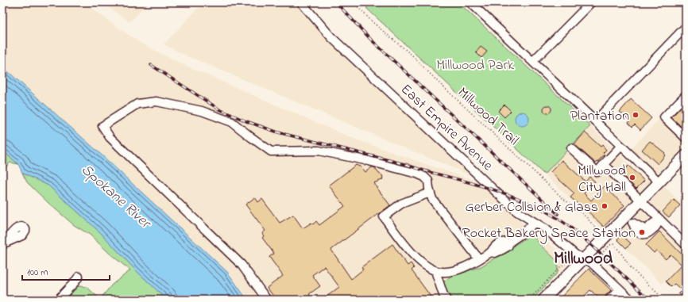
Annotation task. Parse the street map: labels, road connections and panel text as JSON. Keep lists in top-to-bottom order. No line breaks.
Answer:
{"streets":{"street":["East Empire Avenue"],"path":["Millwood Trail"]},"districts":["Millwood"],"water":["Spokane River"],"parks":["Millwood Park"],"places":["Plantation","Millwood City Hall","Gerber Collsion & Glass","Rocket Bakery Space Station"],"scale_bar":"100 m"}
